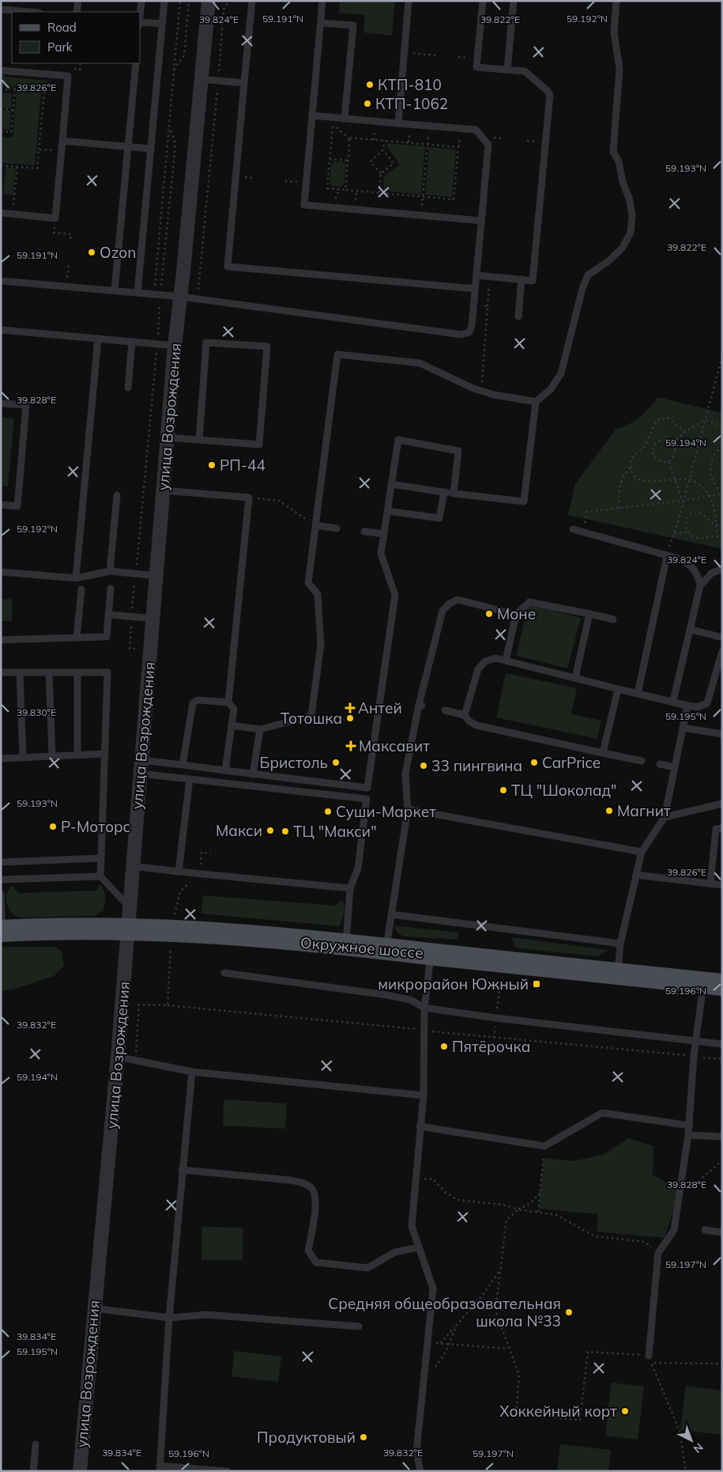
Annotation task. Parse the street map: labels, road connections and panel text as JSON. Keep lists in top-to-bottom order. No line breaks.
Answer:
{"streets":{"main road":["Окружное шоссе"],"street":["улица Возрождения"]},"crossings":[["улица Возрождения","Окружное шоссе"]],"places":{"other":["КТП-810","КТП-1062","Ozon","РП-44","Моне","Тотошка","Бристоль","CarPrice","33 пингвина","ТЦ \"Шоколад\"","Магнит","Суши-Маркет","Р-Моторс","Макси","ТЦ \"Макси\"","Пятёрочка","Средняя общеобразовательная школа №33","Хоккейный корт","Продуктовый"],"health":["Антей","Максавит"],"transit":["микрорайон Южный"]},"legend":["Road","Park"],"north":"bottom right","coordinates":["59.191°N","59.192°N","39.824°E","39.822°E","39.826°E","59.193°N","39.828°E","59.194°N","39.830°E","59.195°N","59.196°N","39.832°E","59.197°N","39.834°E"]}
